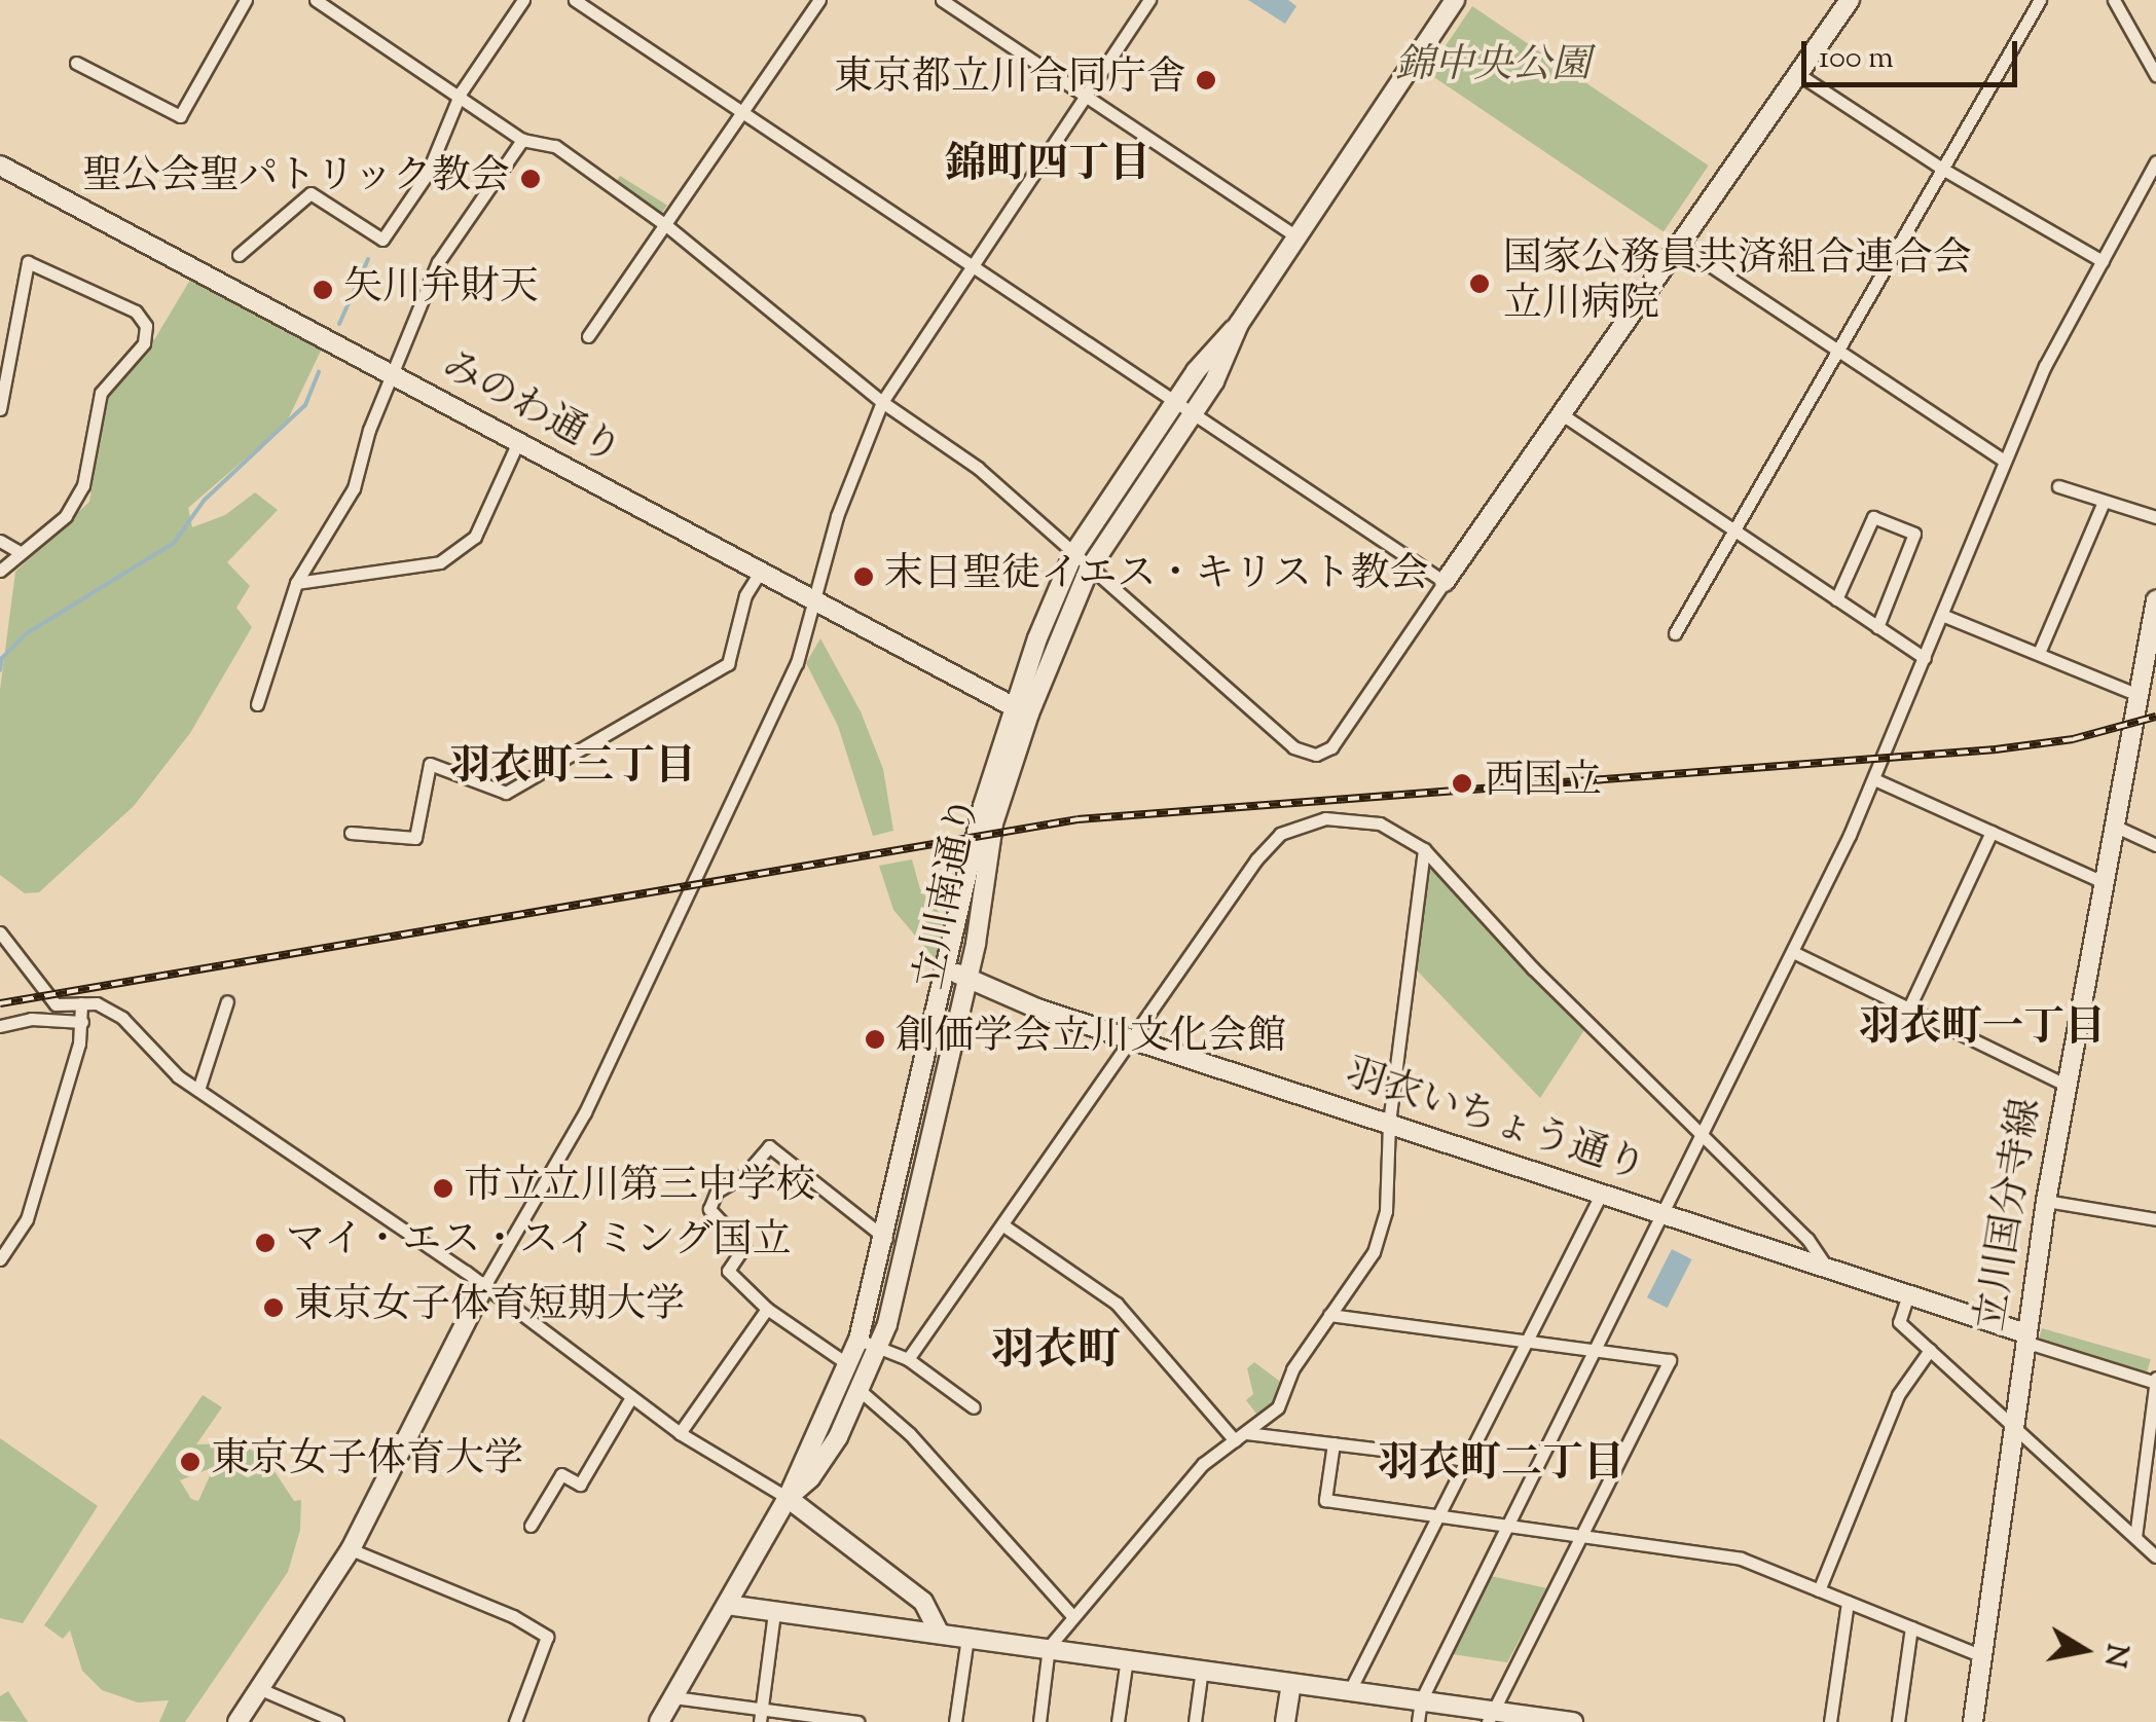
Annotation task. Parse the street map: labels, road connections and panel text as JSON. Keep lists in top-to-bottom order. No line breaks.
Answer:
{"streets":{"street":["みのわ通り","立川南通り","羽衣いちょう通り","立川国分寺線"]},"crossings":[["みのわ通り","立川南通り"],["立川南通り","羽衣いちょう通り"],["羽衣いちょう通り","立川国分寺線"]],"districts":["錦町四丁目","羽衣町三丁目","羽衣町一丁目","羽衣町","羽衣町二丁目"],"parks":["錦中央公園"],"places":["東京都立川合同庁舎","聖公会聖パトリック教会","国家公務員共済組合連合会 立川病院","矢川弁財天","末日聖徒イエス・キリスト教会","西国立","創価学会立川文化会館","市立立川第三中学校","マイ・エス・スイミング国立","東京女子体育短期大学","東京女子体育大学"],"scale_bar":"100 m","north":"right"}
